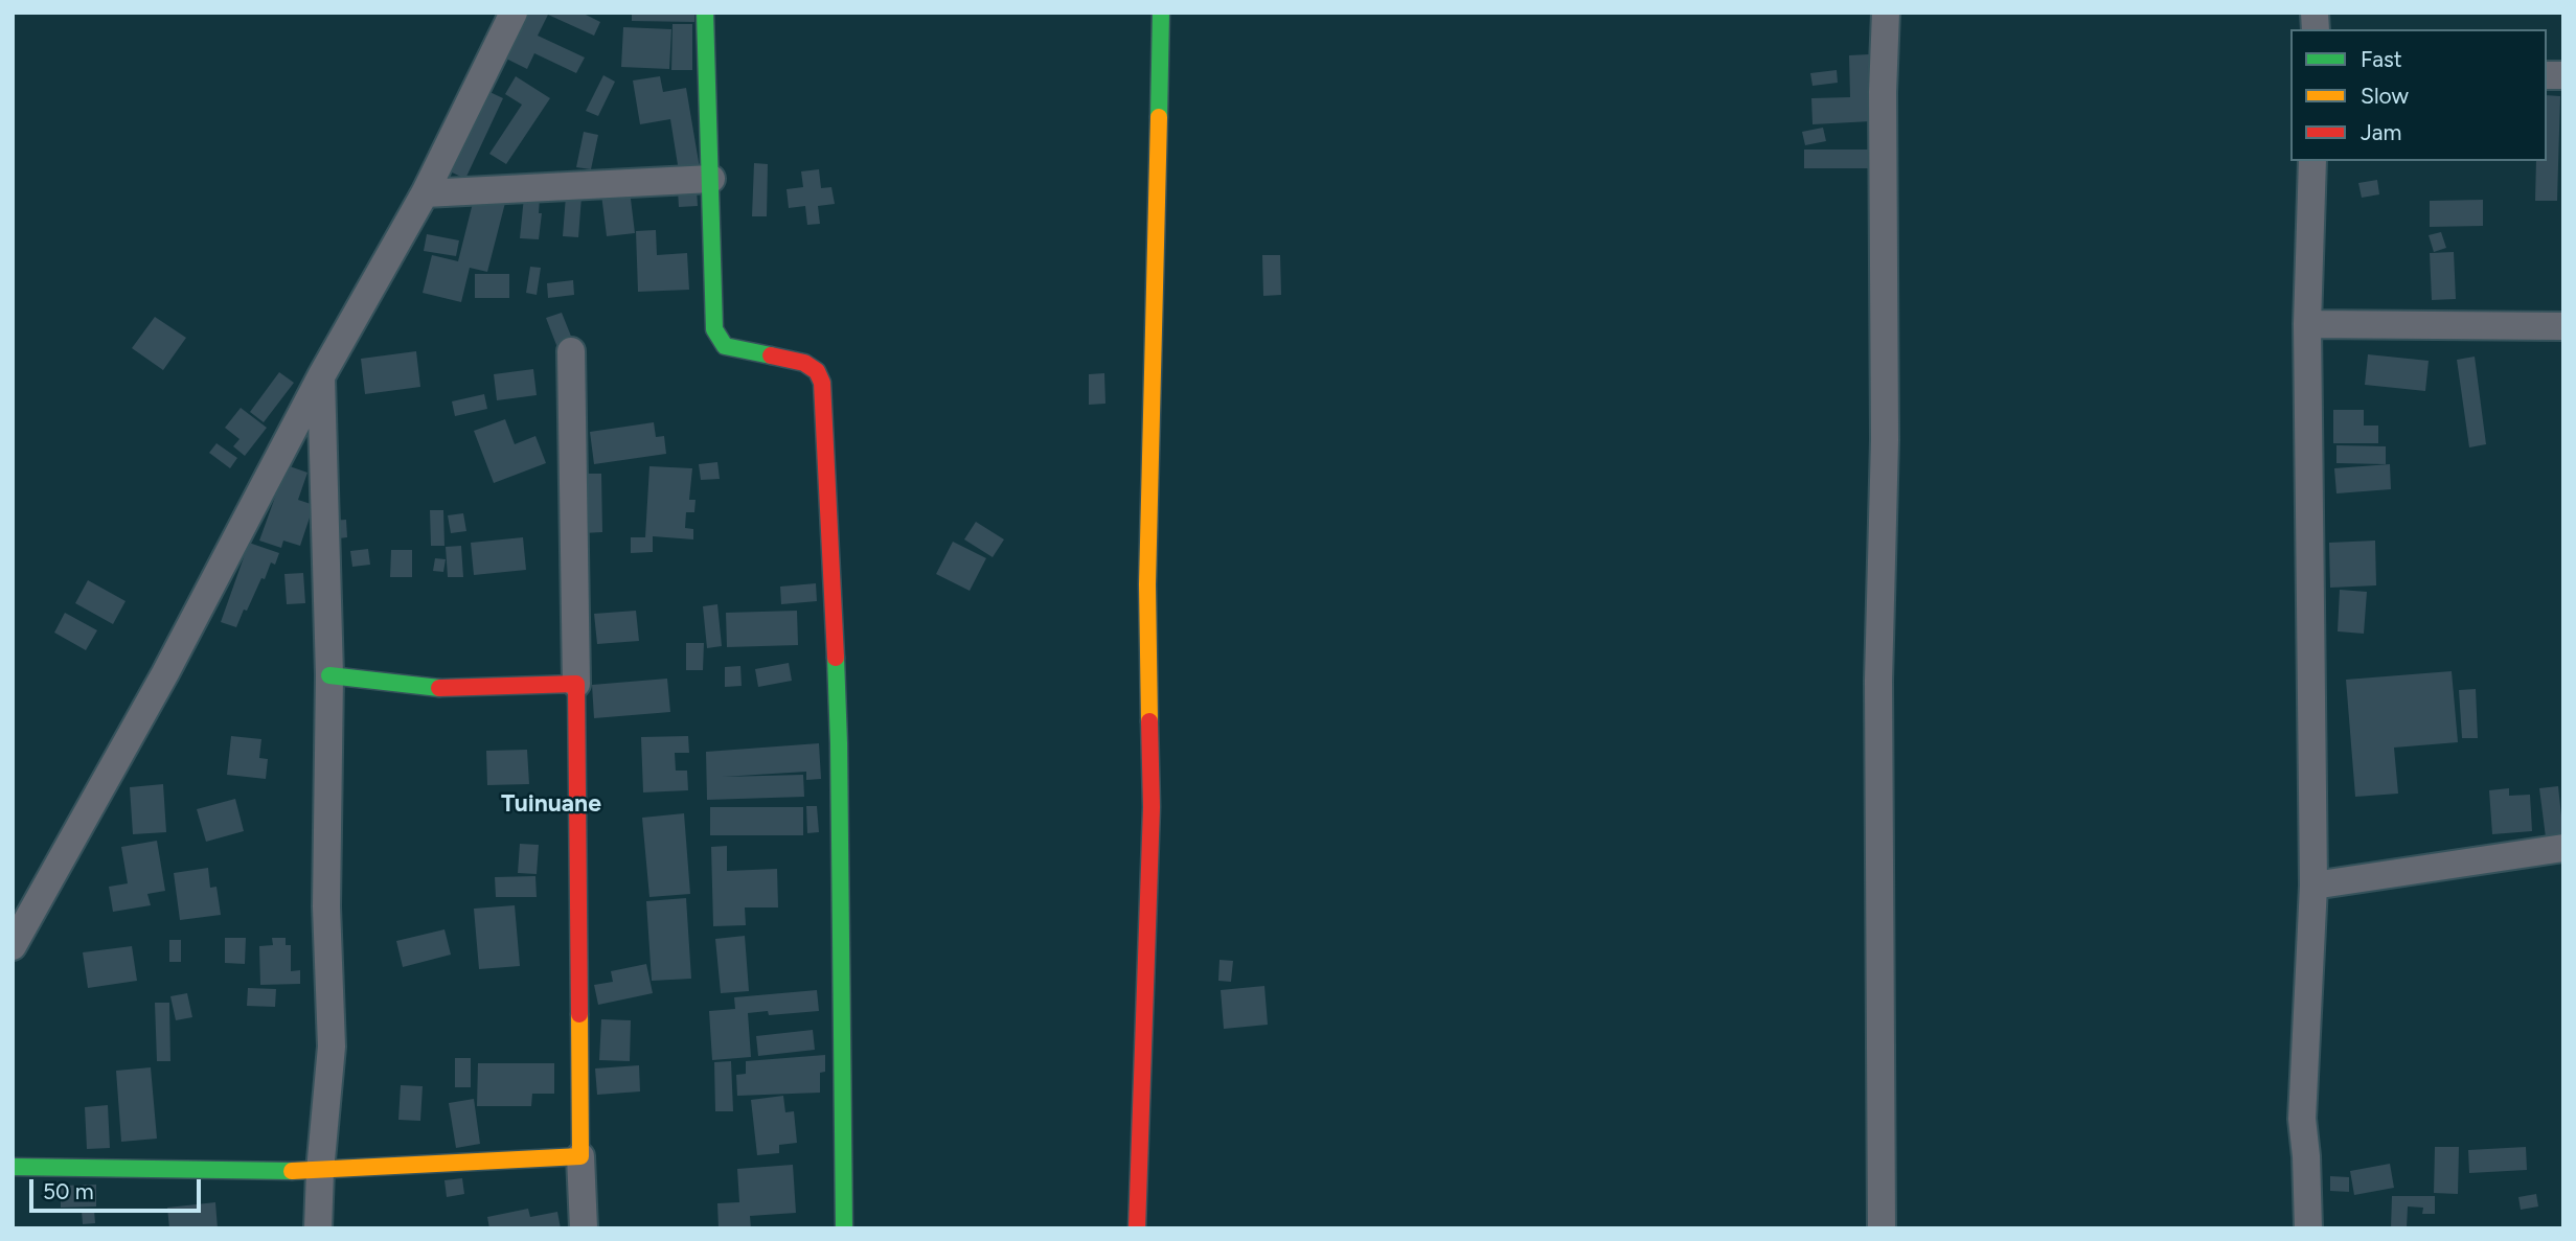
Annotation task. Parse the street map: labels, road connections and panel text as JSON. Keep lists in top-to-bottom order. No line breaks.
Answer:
{"districts":["Tuinuane"],"legend":["Fast","Slow","Jam"],"scale_bar":"50 m"}
